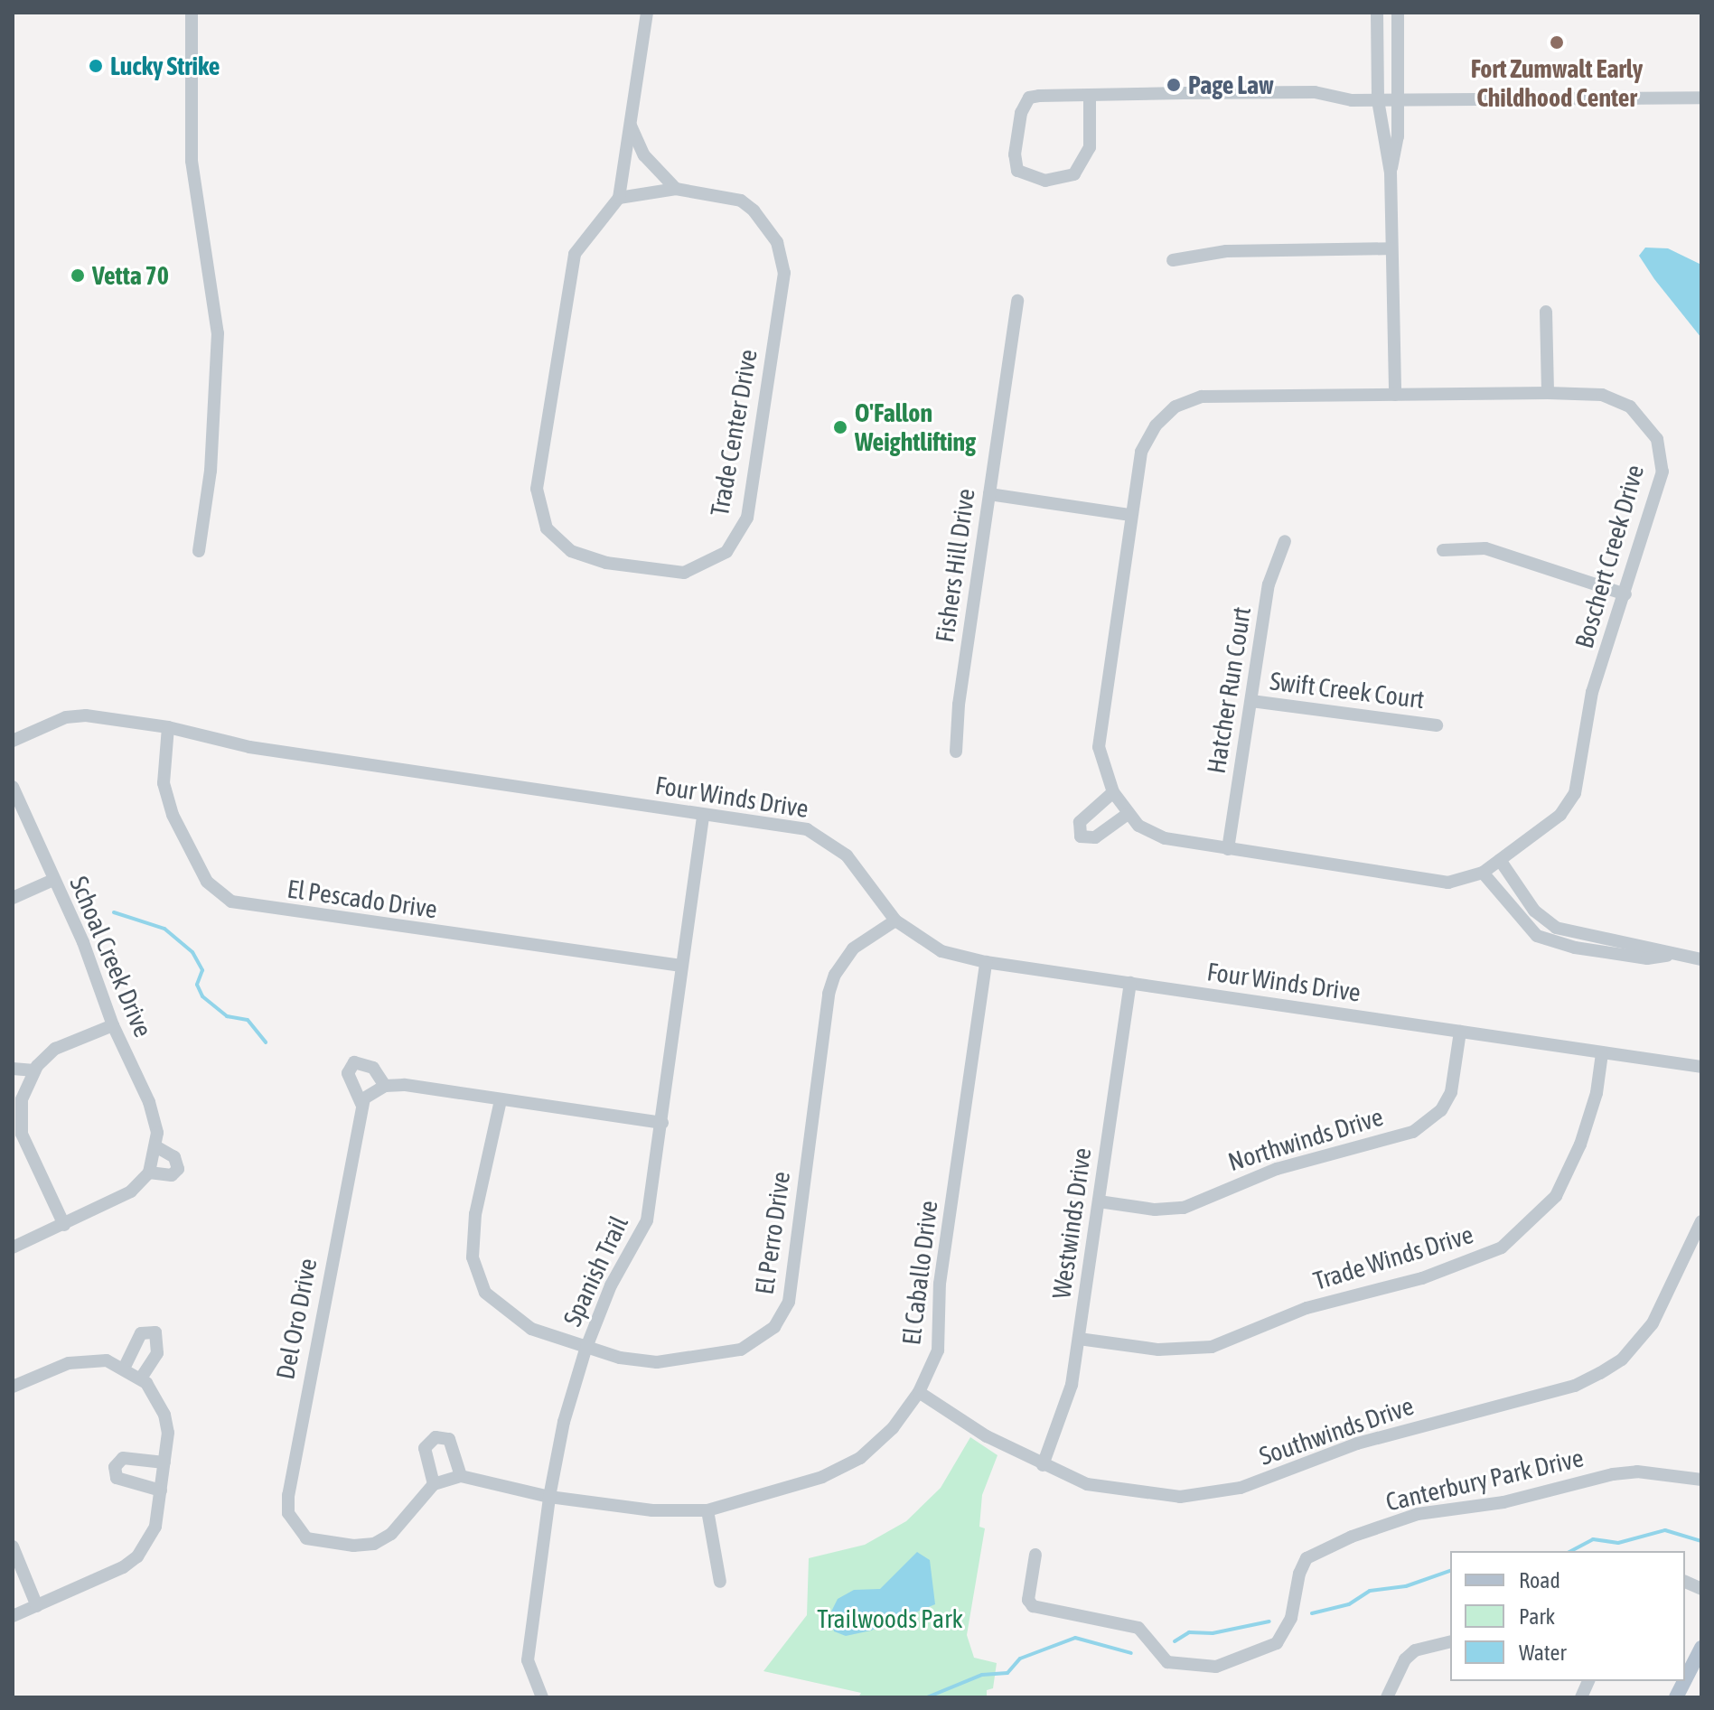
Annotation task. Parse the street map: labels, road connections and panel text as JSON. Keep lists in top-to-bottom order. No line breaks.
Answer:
{"streets":{"street":["Trade Center Drive","Boschert Creek Drive","Fishers Hill Drive","Hatcher Run Court","Swift Creek Court","Four Winds Drive","El Pescado Drive","Schoal Creek Drive","Northwinds Drive","Westwinds Drive","El Perro Drive","Trade Winds Drive","Spanish Trail","El Caballo Drive","Del Oro Drive","Southwinds Drive","Canterbury Park Drive"]},"crossings":[["Boschert Creek Drive","Hatcher Run Court"],["Hatcher Run Court","Swift Creek Court"],["Four Winds Drive","El Pescado Drive"],["Four Winds Drive","Northwinds Drive"],["Four Winds Drive","Westwinds Drive"],["Four Winds Drive","El Perro Drive"],["Four Winds Drive","Trade Winds Drive"],["Four Winds Drive","Spanish Trail"],["Four Winds Drive","El Caballo Drive"],["El Pescado Drive","Spanish Trail"],["Northwinds Drive","Westwinds Drive"],["Westwinds Drive","Trade Winds Drive"],["Westwinds Drive","Southwinds Drive"],["El Perro Drive","Spanish Trail"],["Spanish Trail","El Caballo Drive"],["El Caballo Drive","Southwinds Drive"]],"parks":["Trailwoods Park"],"places":["Fort Zumwalt Early Childhood Center","Lucky Strike","Page Law","Vetta 70","O'Fallon Weightlifting"],"legend":["Road","Park","Water"]}
